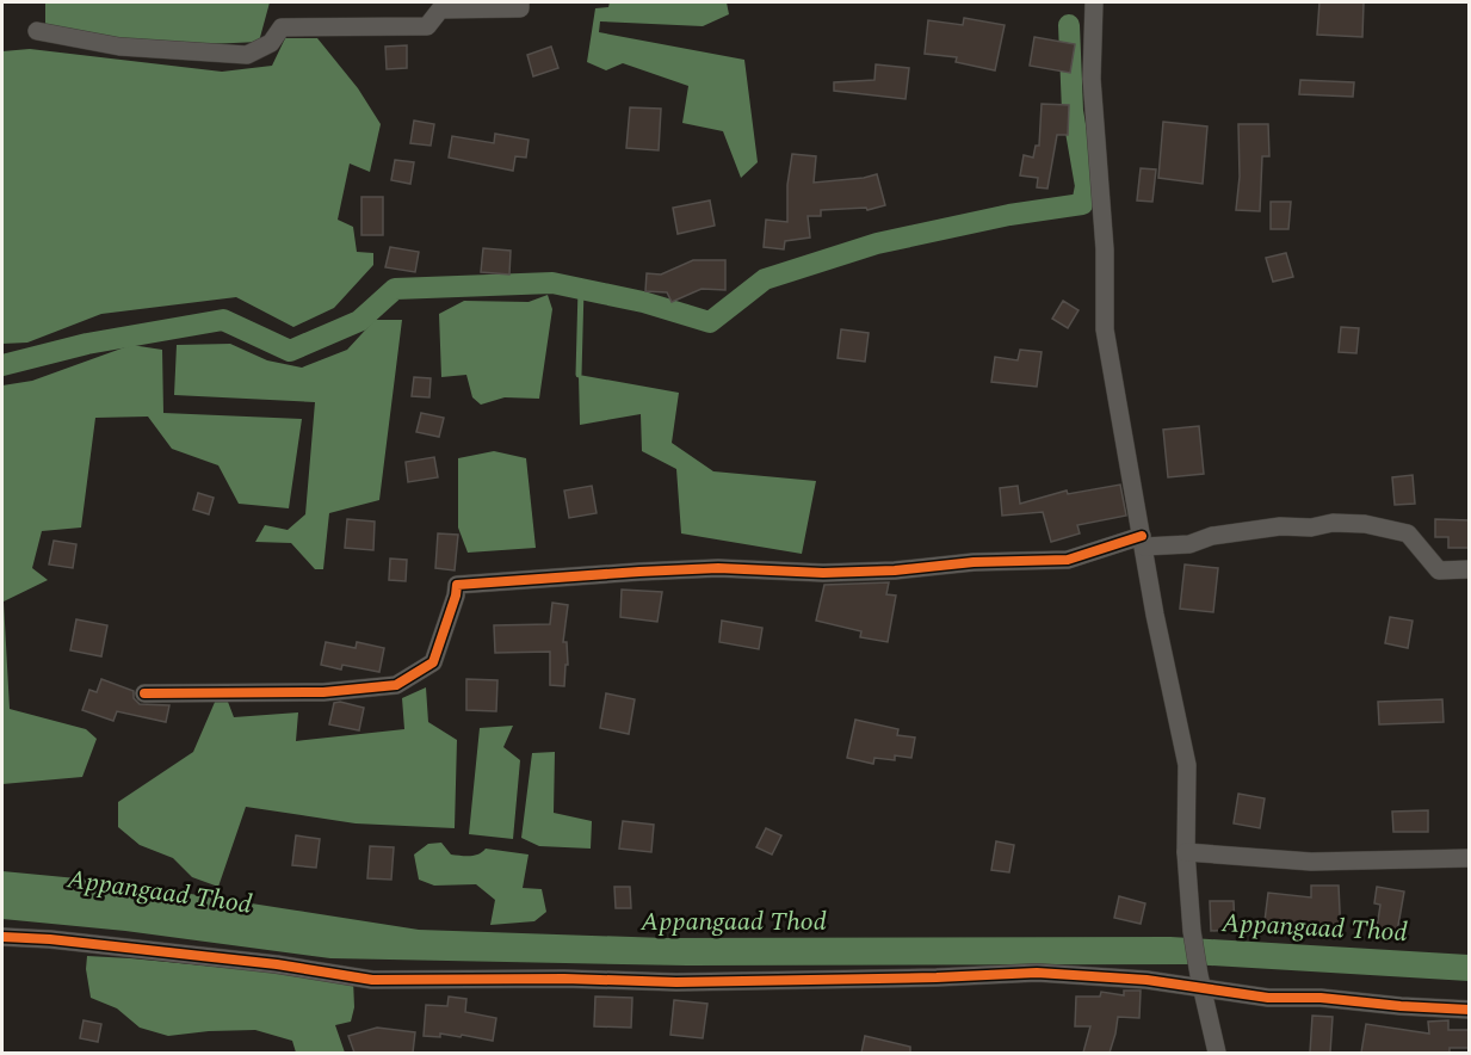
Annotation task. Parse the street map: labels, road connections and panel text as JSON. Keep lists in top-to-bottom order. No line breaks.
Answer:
{"water":["Appangaad Thod"]}
